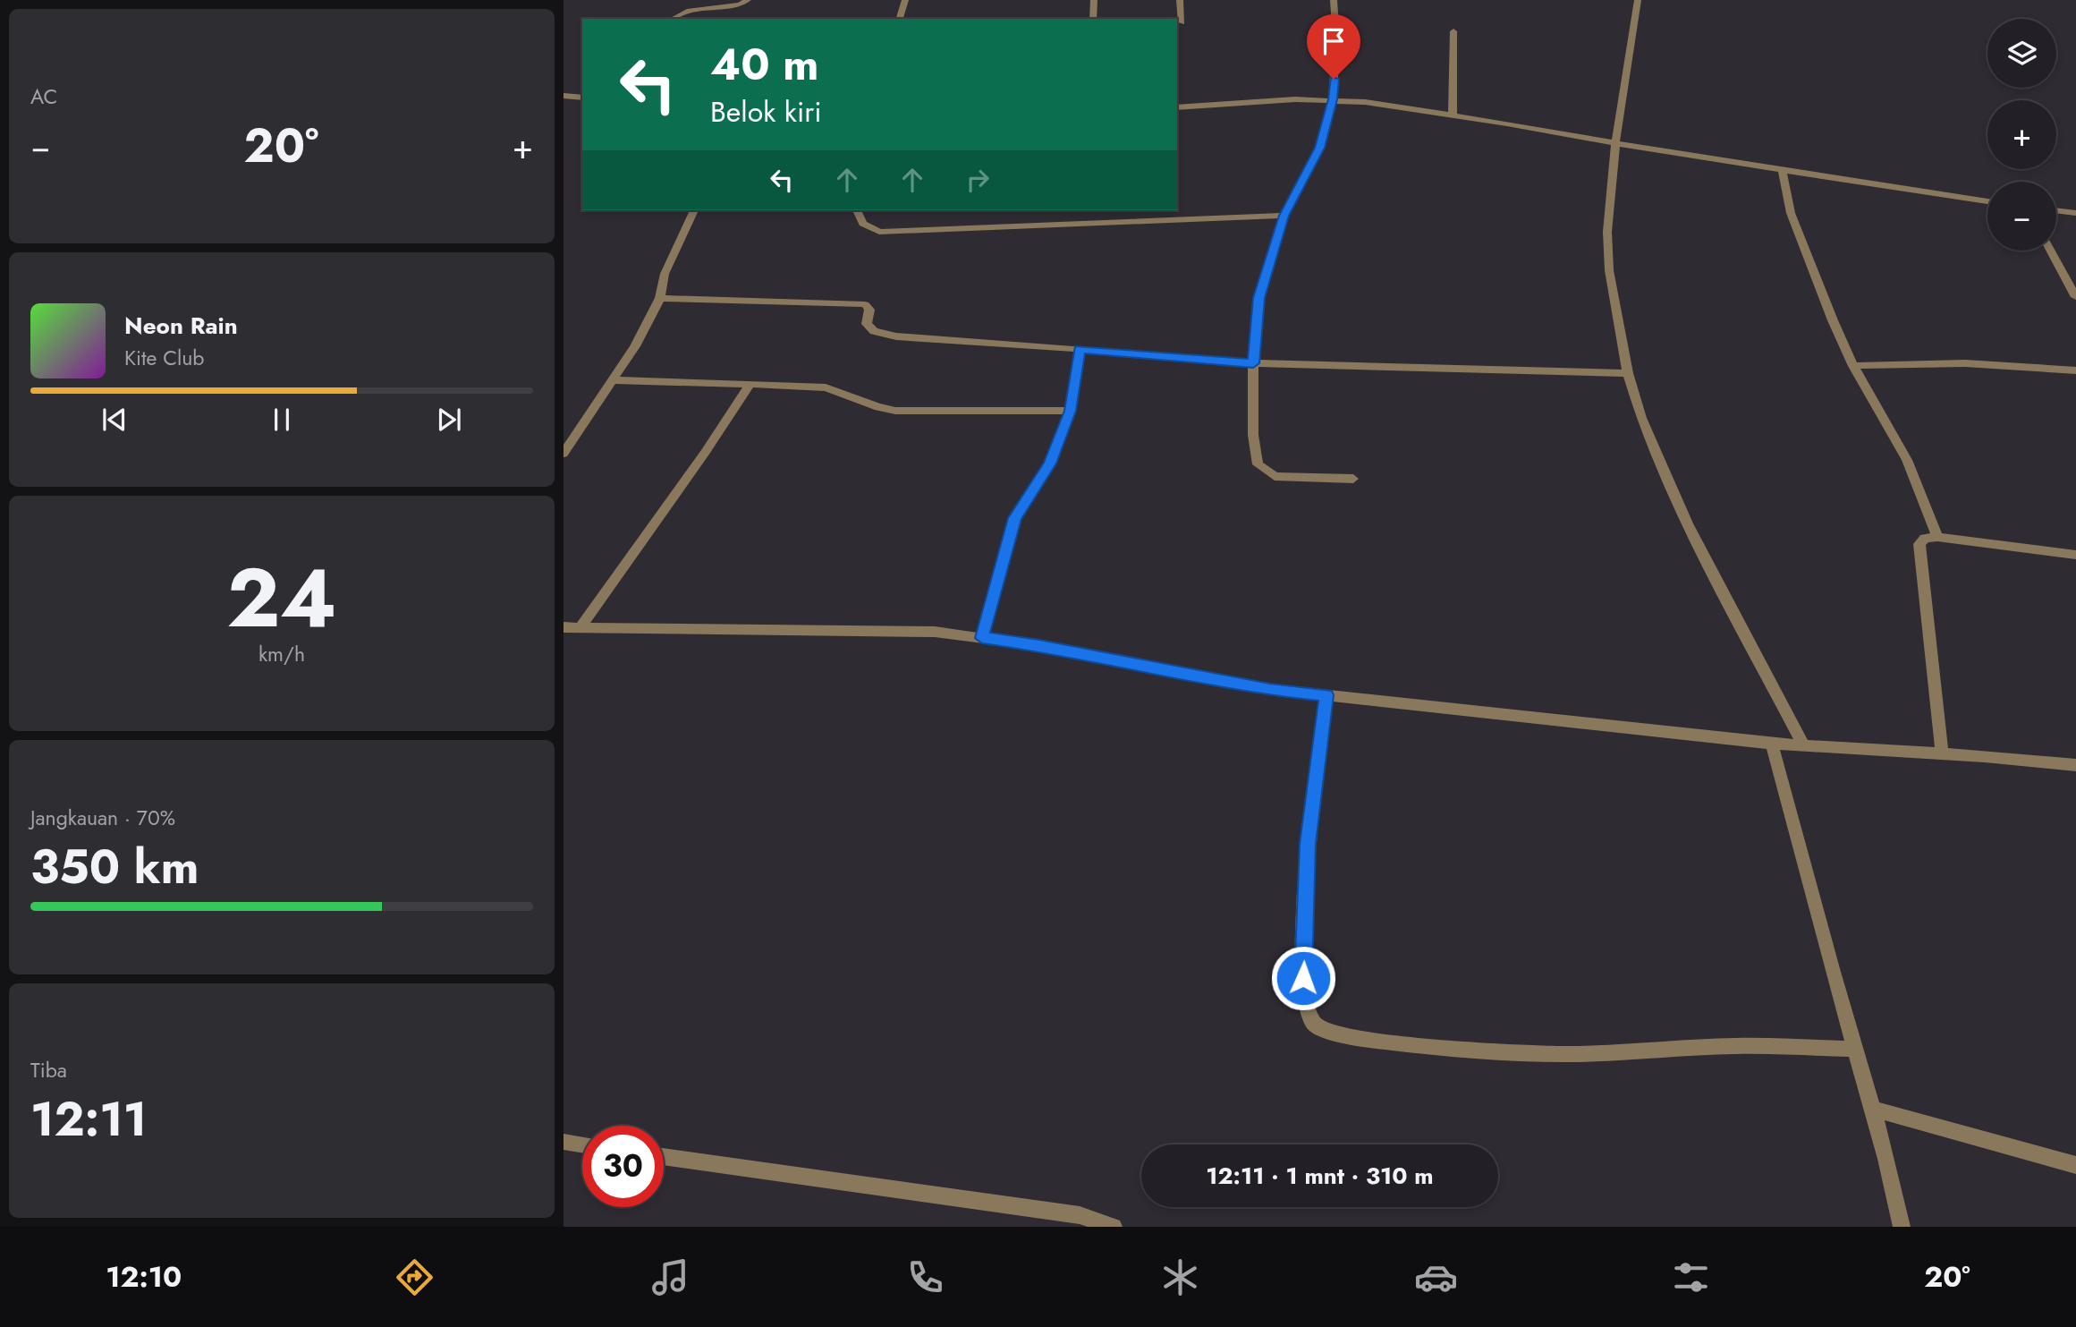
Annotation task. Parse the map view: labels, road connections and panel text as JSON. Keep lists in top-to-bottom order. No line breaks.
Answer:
{"page":{"tile":["AC",["24","km/h"],["Jangkauan · 70%","350 km"],["Tiba","12:11"]],"map_buttons":["+","−"],"turn":["40 m","Belok kiri"],"heat":["−","20°","+"],"song":["Neon Rain","Kite Club"],"limit":"30","trip":"12:11 · 1 mnt · 310 m","tabs":["12:10","20°"]}}
